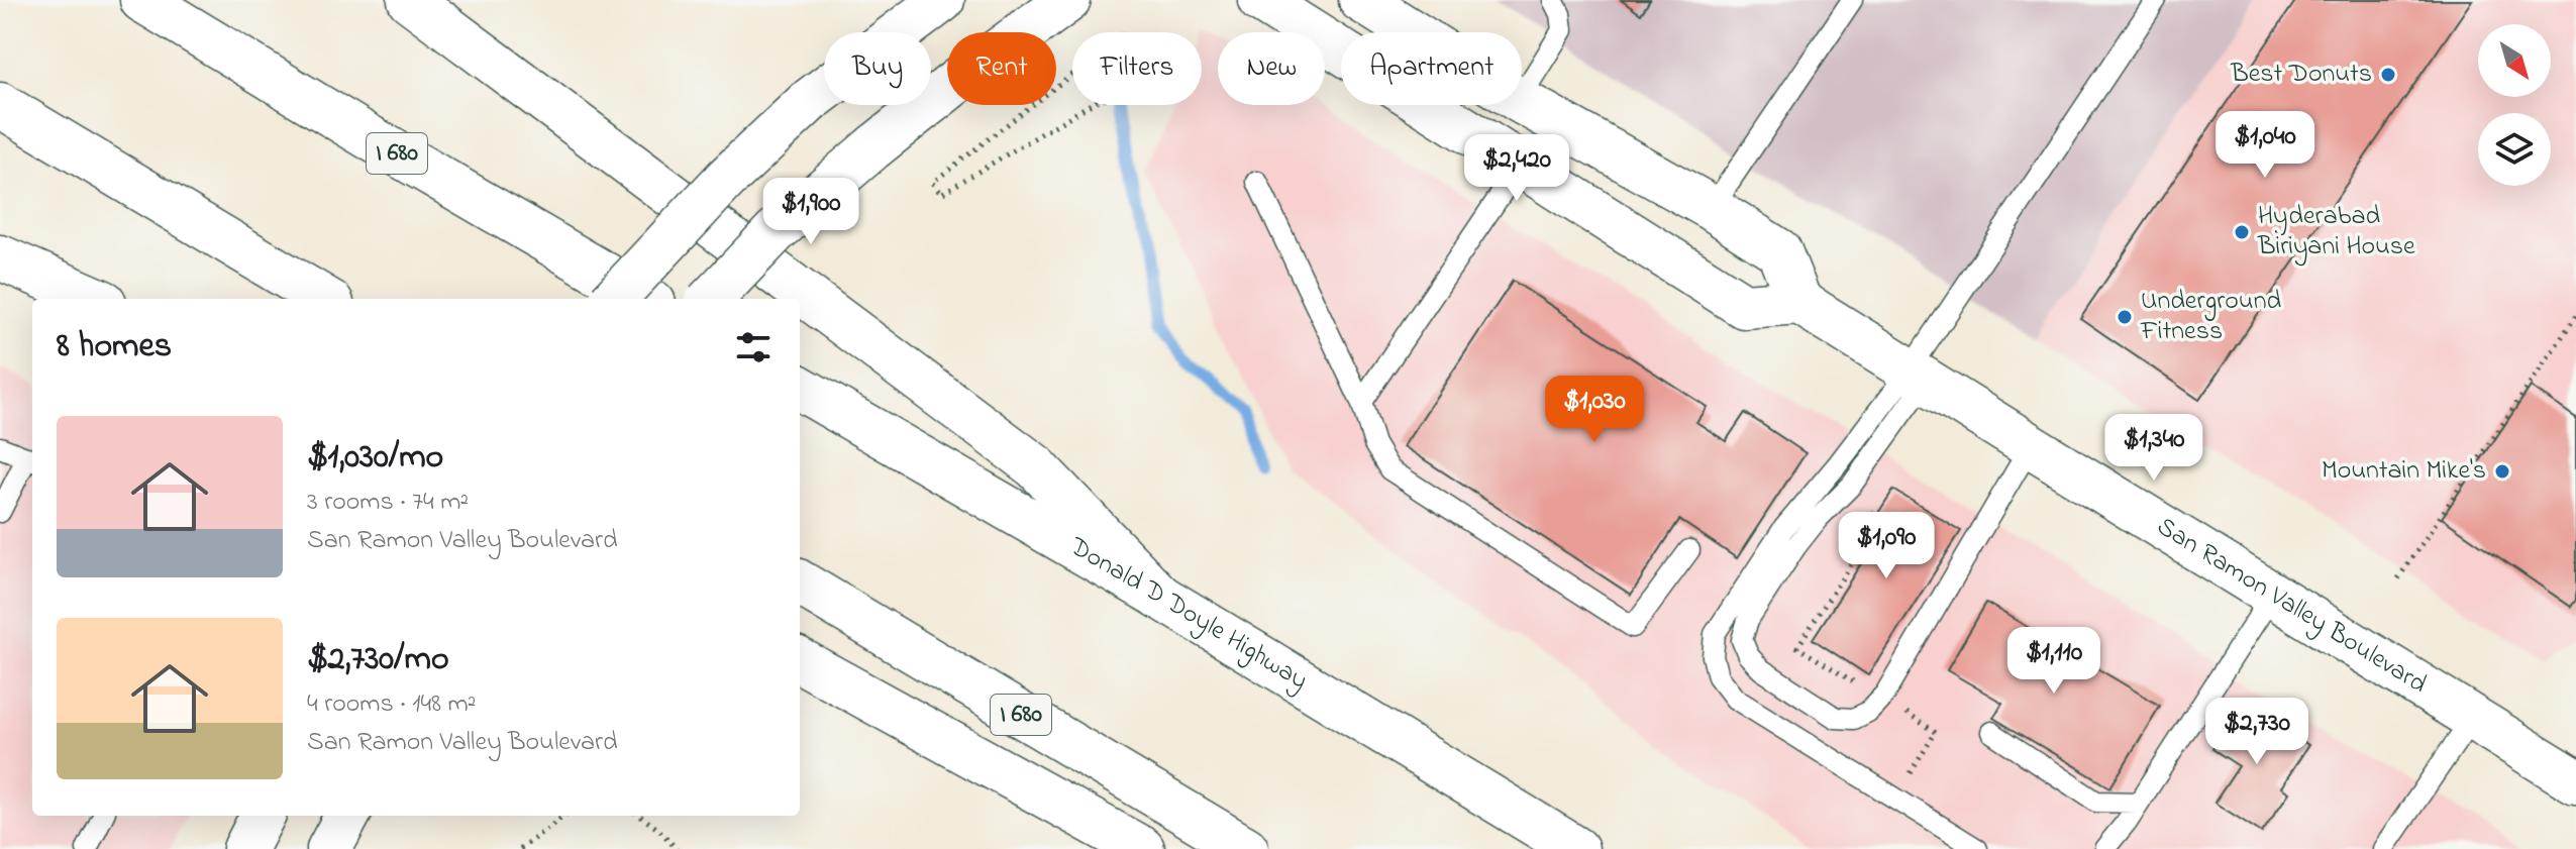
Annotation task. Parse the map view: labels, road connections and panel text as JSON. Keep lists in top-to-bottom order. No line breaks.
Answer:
{"streets":{"main road":["I 680","San Ramon Valley Boulevard","Donald D Doyle Highway"]},"places":["Best Donuts","Hyderabad Biriyani House","Underground Fitness","Mountain Mike's"],"north":"bottom right","page":{"chip":["Buy","Rent","Filters","New","Apartment"],"price":["$1,040","$2,420","$1,900","$1,030","$1,340","$1,090","$1,110","$2,730"],"heading":"8 homes","list":[{"name":"$1,030/mo","note":"3 rooms · 74 m² · San Ramon Valley Boulevard"},{"name":"$2,730/mo","note":"4 rooms · 148 m² · San Ramon Valley Boulevard"}]}}
